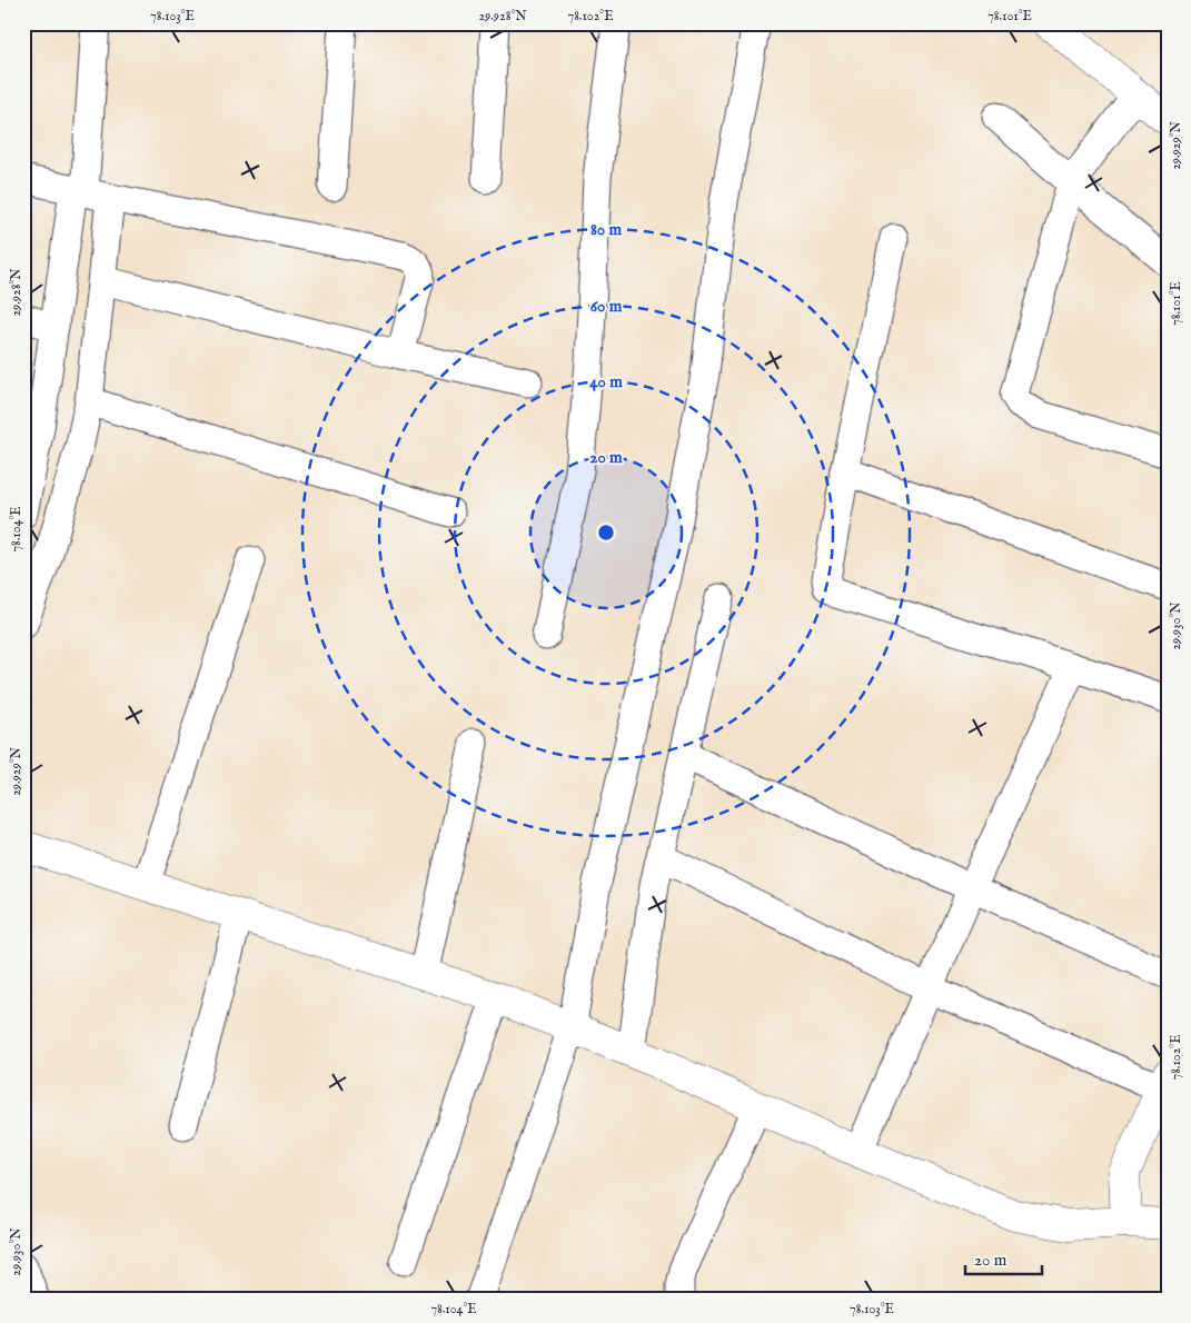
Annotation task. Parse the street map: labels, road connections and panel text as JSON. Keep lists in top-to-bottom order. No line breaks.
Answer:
{"scale_bar":"20 m","coordinates":["78.103°E","29.928°N","78.102°E","78.101°E","29.929°N","78.104°E","29.930°N"],"rings":["80 m","60 m","40 m","20 m"]}
